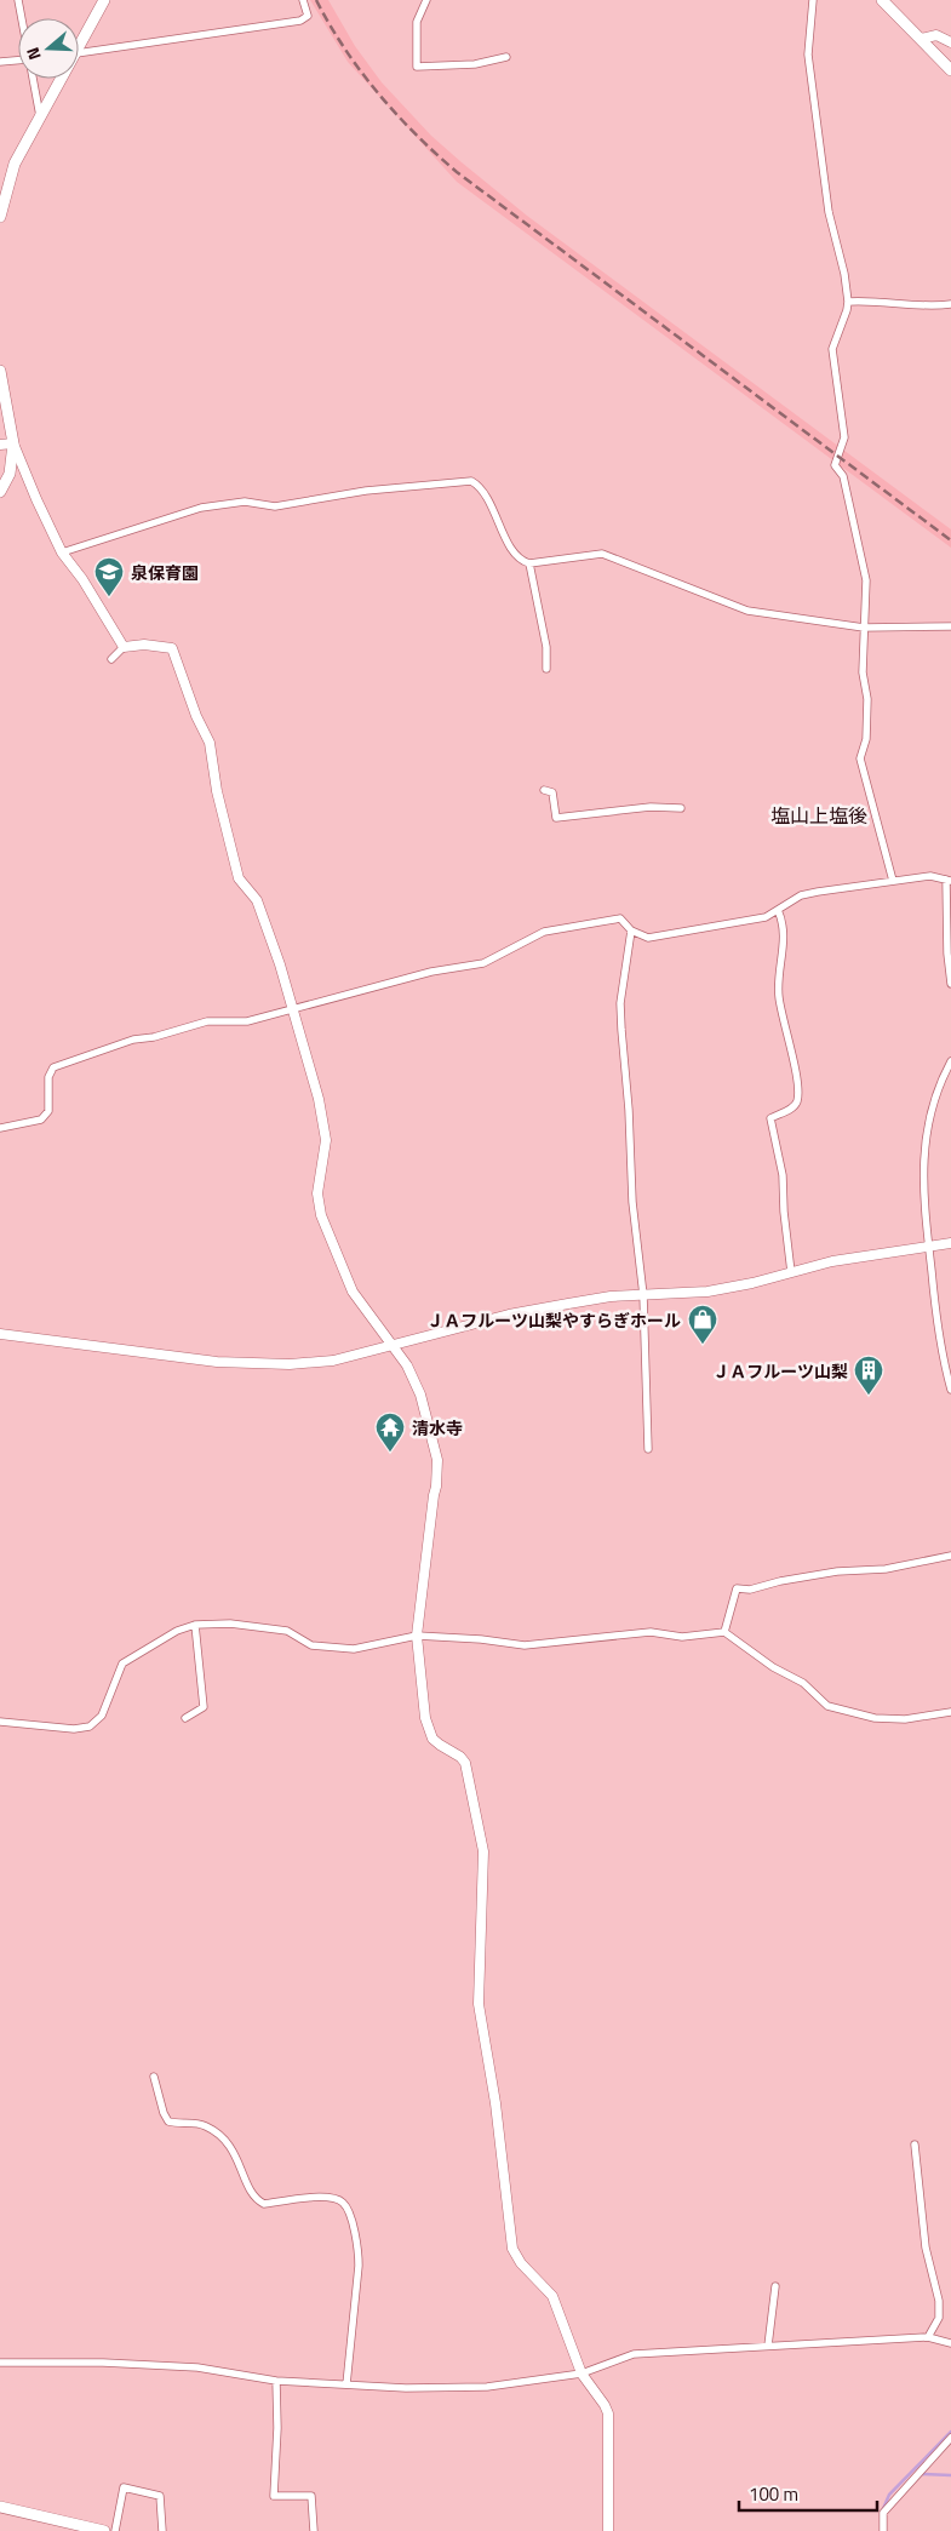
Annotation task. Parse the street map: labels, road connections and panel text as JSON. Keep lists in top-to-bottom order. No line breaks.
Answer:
{"districts":["塩山上塩後"],"places":{"school or university":["泉保育園"],"shop":["ＪＡフルーツ山梨やすらぎホール"],"building":["ＪＡフルーツ山梨"],"temple":["清水寺"]},"scale_bar":"100 m","north":"left"}
